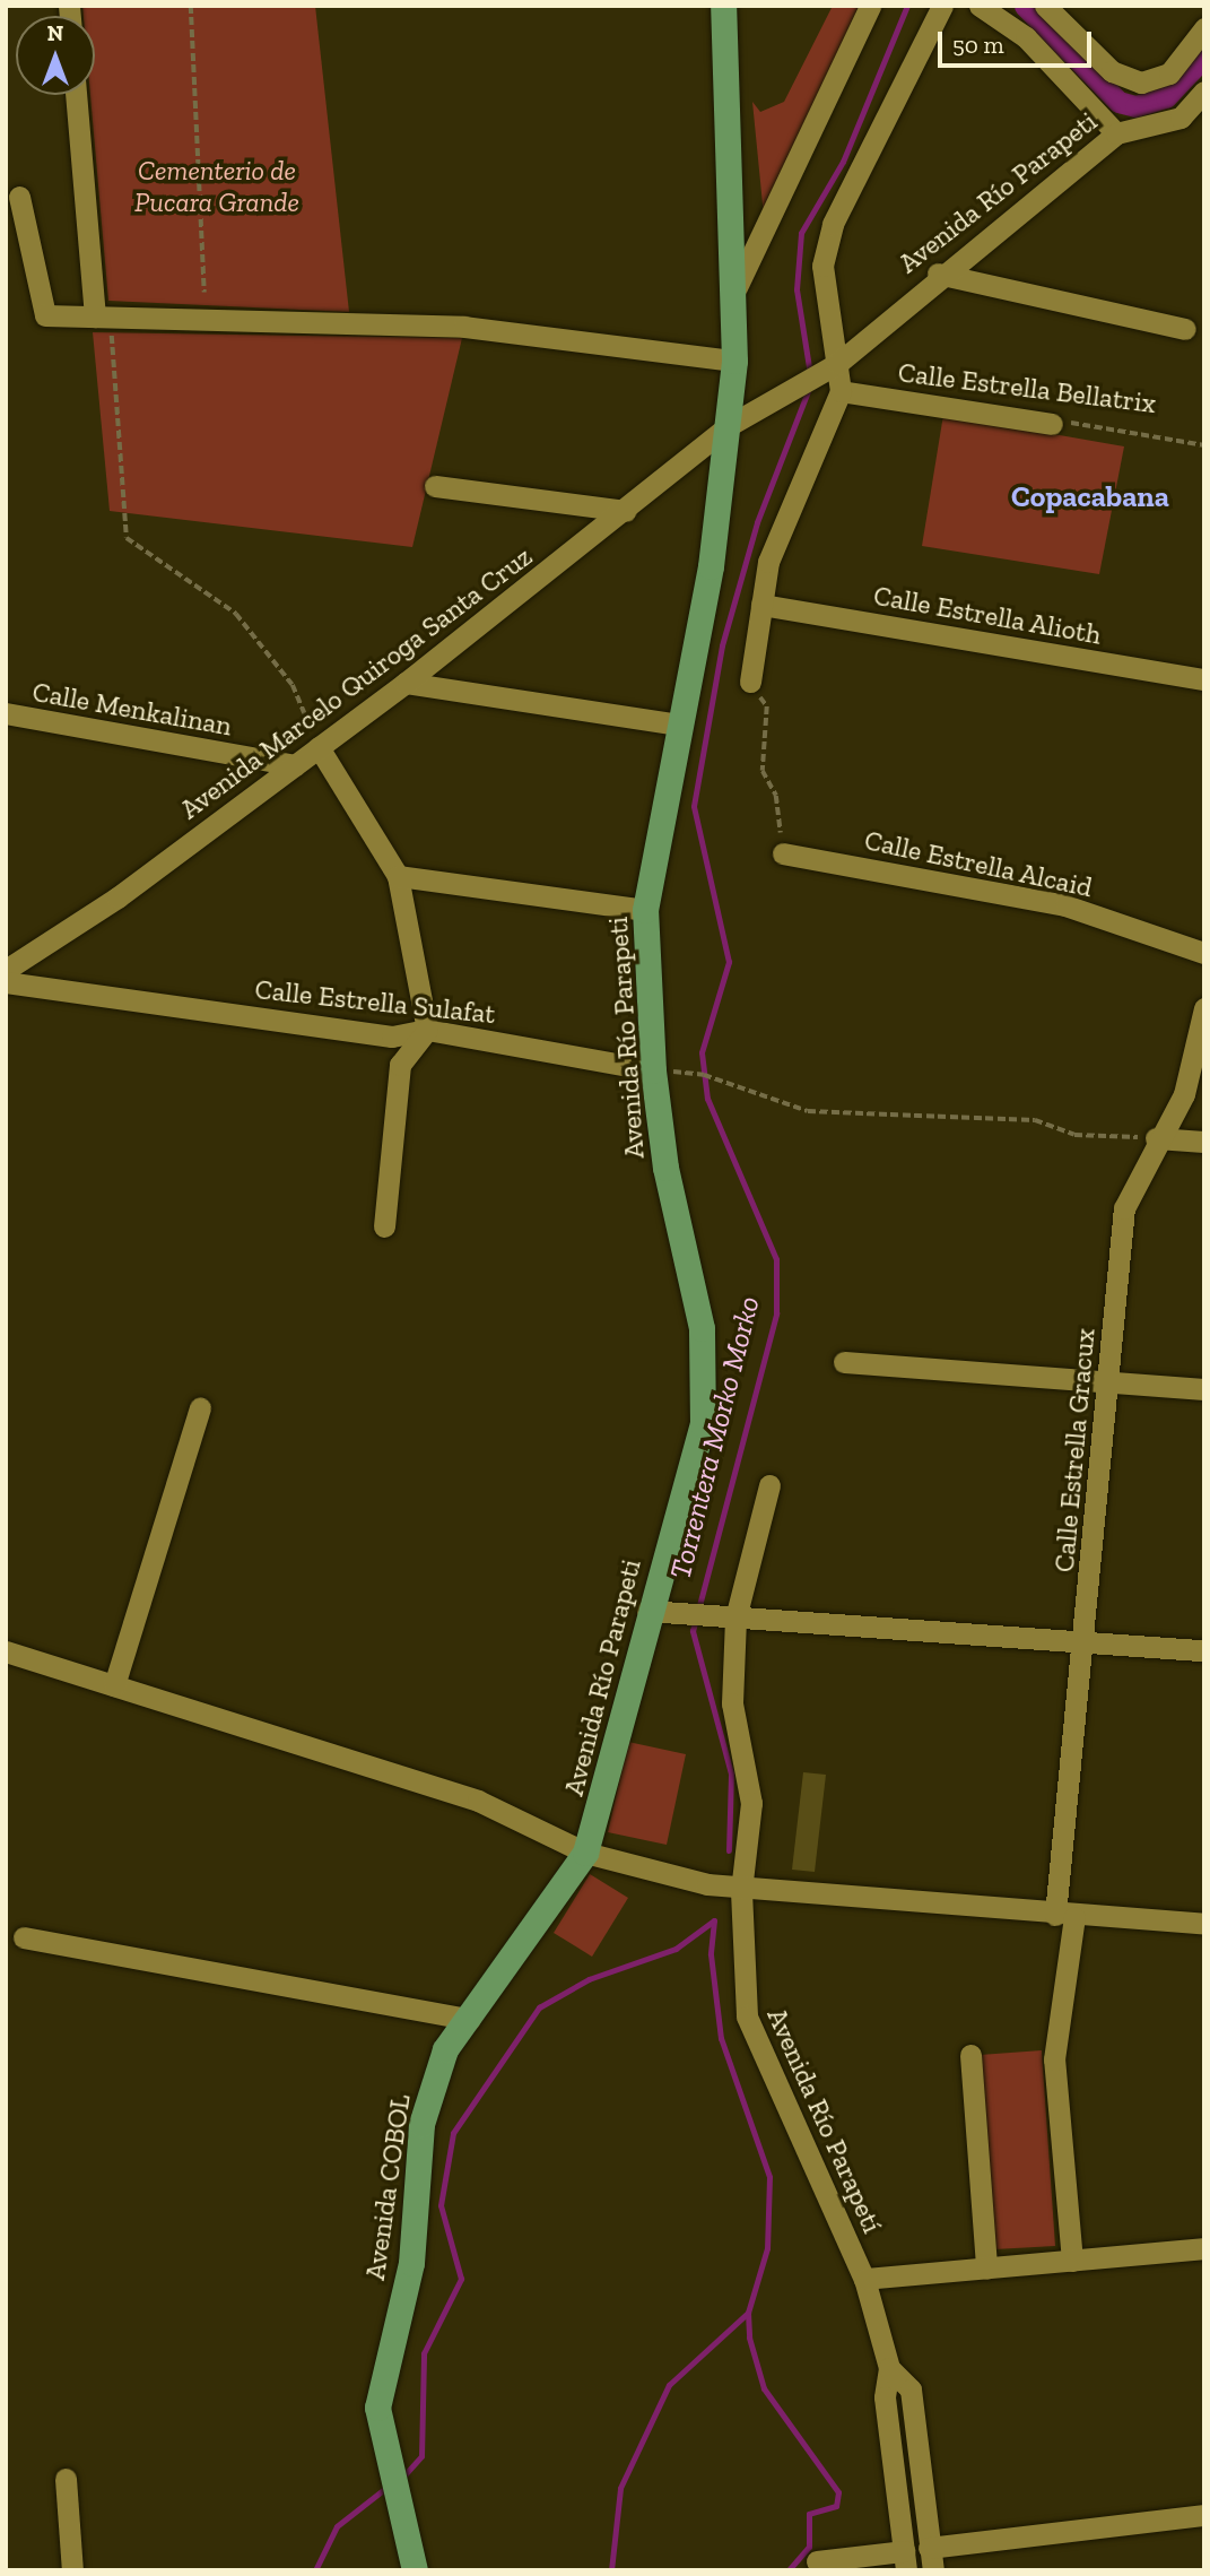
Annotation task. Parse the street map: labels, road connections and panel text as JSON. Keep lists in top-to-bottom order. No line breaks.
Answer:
{"streets":{"main road":["Avenida Río Parapeti","Avenida COBOL"],"street":["Calle Estrella Bellatrix","Calle Estrella Alioth","Avenida Marcelo Quiroga Santa Cruz","Calle Menkalinan","Calle Estrella Alcaid","Calle Estrella Sulafat","Calle Estrella Gracux","Avenida Río Parapetí"]},"crossings":[["Avenida Río Parapeti","Avenida Marcelo Quiroga Santa Cruz"],["Avenida Río Parapeti","Calle Estrella Sulafat"],["Avenida Río Parapeti","Avenida COBOL"],["Avenida Marcelo Quiroga Santa Cruz","Calle Menkalinan"]],"districts":["Copacabana"],"water":["Torrentera Morko Morko"],"parks":["Cementerio de Pucara Grande"],"scale_bar":"50 m","north":"top"}
